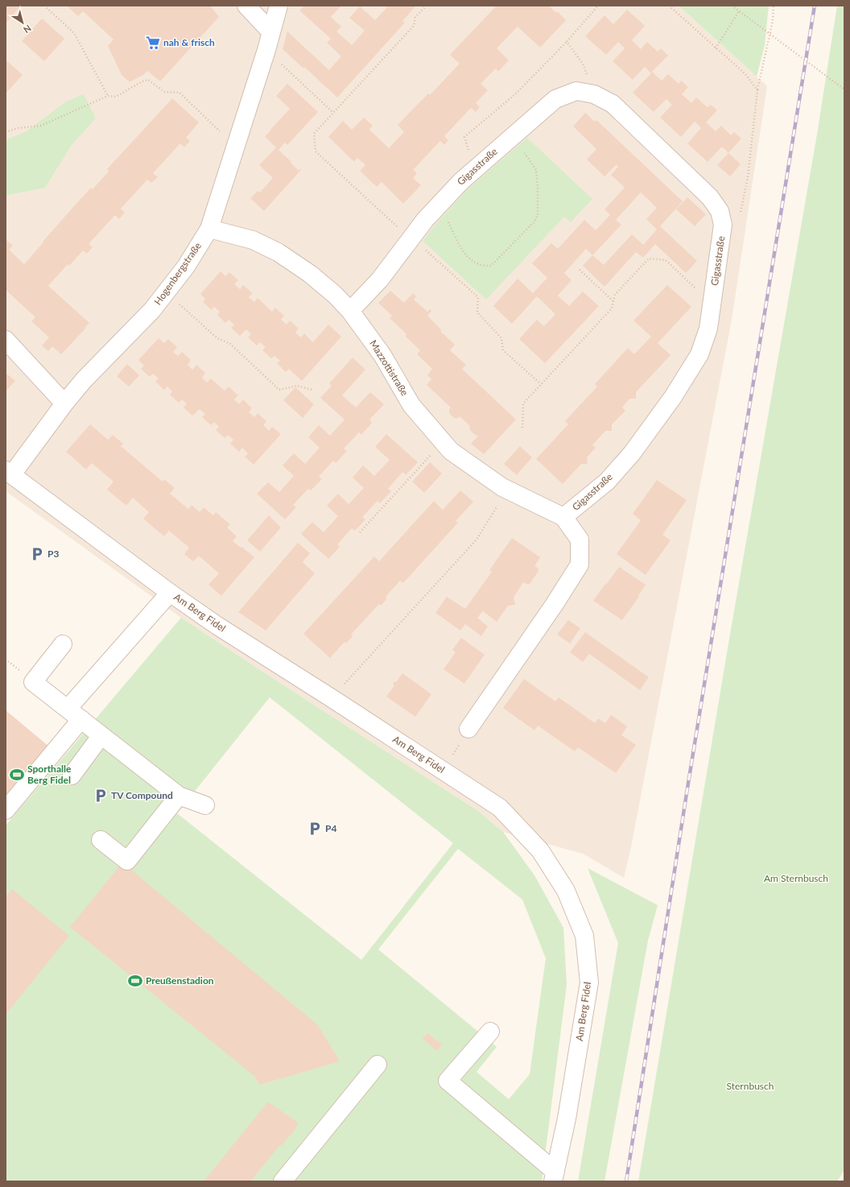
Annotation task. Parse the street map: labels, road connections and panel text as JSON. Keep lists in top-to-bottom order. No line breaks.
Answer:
{"streets":{"street":["Gigasstraße","Hogenbergstraße","Mazzottistraße","Am Berg Fidel"]},"crossings":[["Gigasstraße","Mazzottistraße"],["Hogenbergstraße","Mazzottistraße"],["Hogenbergstraße","Am Berg Fidel"]],"parks":["Am Sternbusch","Sternbusch"],"places":{"supermarket":["nah & frisch"],"parking":["P3","TV Compound","P4"],"sports":["Sporthalle Berg Fidel","Preußenstadion"]},"north":"bottom right"}
